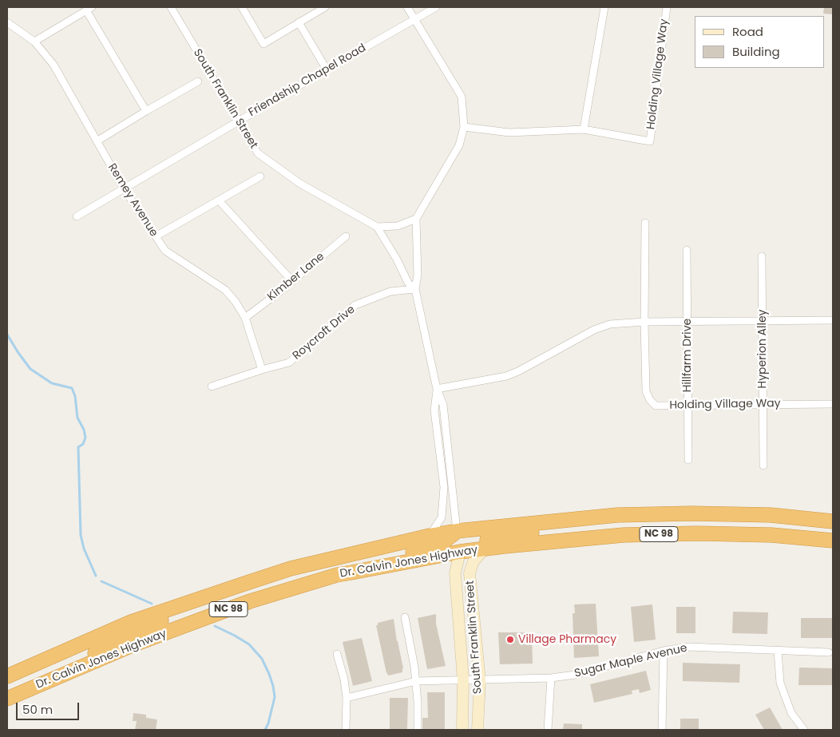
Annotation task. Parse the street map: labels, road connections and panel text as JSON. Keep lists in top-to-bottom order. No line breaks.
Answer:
{"streets":{"highway":["NC 98","Dr. Calvin Jones Highway"],"street":["Holding Village Way","Friendship Chapel Road","South Franklin Street","Remey Avenue","Kimber Lane","Roycroft Drive","Hyperion Alley","Hillfarm Drive","Sugar Maple Avenue"]},"crossings":[["Holding Village Way","Hyperion Alley"],["Holding Village Way","Hillfarm Drive"],["Friendship Chapel Road","South Franklin Street"],["Friendship Chapel Road","Remey Avenue"],["South Franklin Street","Roycroft Drive"],["South Franklin Street","Dr. Calvin Jones Highway"],["South Franklin Street","Sugar Maple Avenue"],["Remey Avenue","Kimber Lane"],["Remey Avenue","Roycroft Drive"]],"places":["Village Pharmacy"],"legend":["Road","Building"],"scale_bar":"50 m"}
